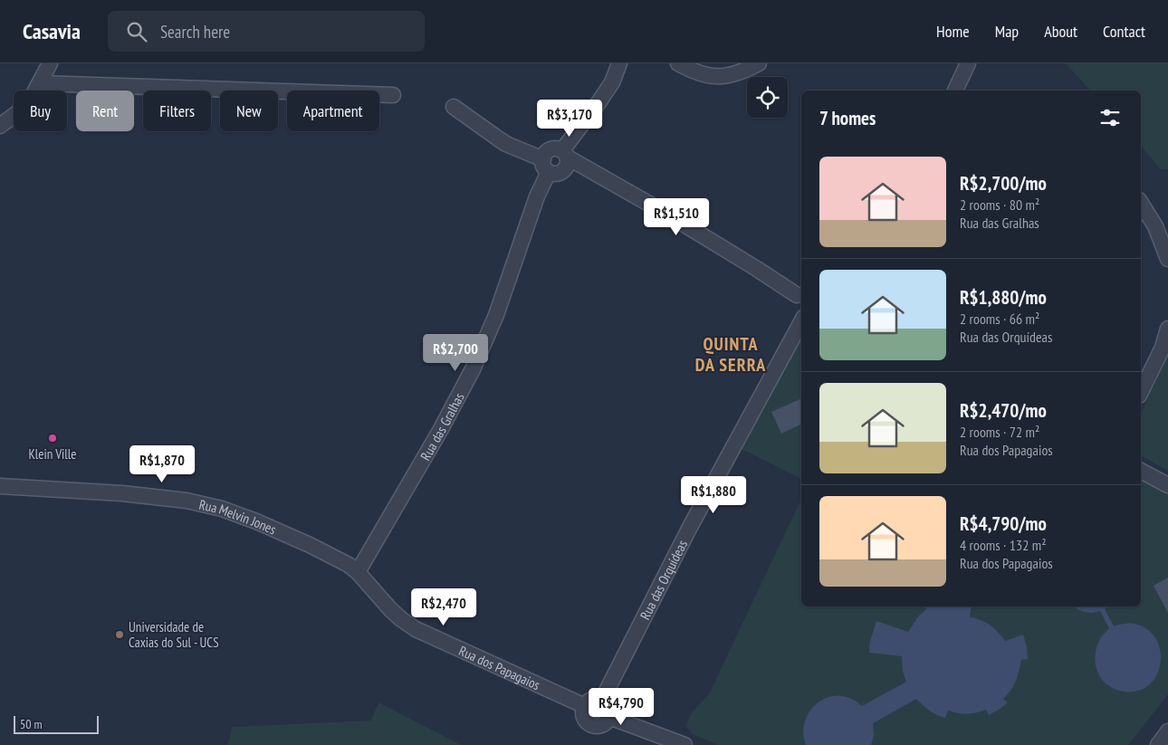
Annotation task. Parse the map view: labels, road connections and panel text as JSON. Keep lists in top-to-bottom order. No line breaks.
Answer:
{"streets":{"street":["Rua das Gralhas","Rua Melvin Jones","Rua das Orquídeas","Rua dos Papagaios"]},"crossings":[["Rua das Gralhas","Rua dos Papagaios"],["Rua Melvin Jones","Rua dos Papagaios"],["Rua das Orquídeas","Rua dos Papagaios"]],"districts":["QUINTA DA SERRA"],"places":["Klein Ville","Universidade de Caxias do Sul - UCS"],"scale_bar":"50 m","page":{"header":"Casavia","search":"Search here","nav":["Home","Map","About","Contact"],"chip":["Buy","Rent","Filters","New","Apartment"],"heading":"7 homes","price":["R$3,170","R$1,510","R$2,700","R$1,870","R$1,880","R$2,470","R$4,790"],"list":[{"name":"R$2,700/mo","note":"2 rooms · 80 m² · Rua das Gralhas"},{"name":"R$1,880/mo","note":"2 rooms · 66 m² · Rua das Orquídeas"},{"name":"R$2,470/mo","note":"2 rooms · 72 m² · Rua dos Papagaios"},{"name":"R$4,790/mo","note":"4 rooms · 132 m² · Rua dos Papagaios"}],"scale":"50 m"}}
